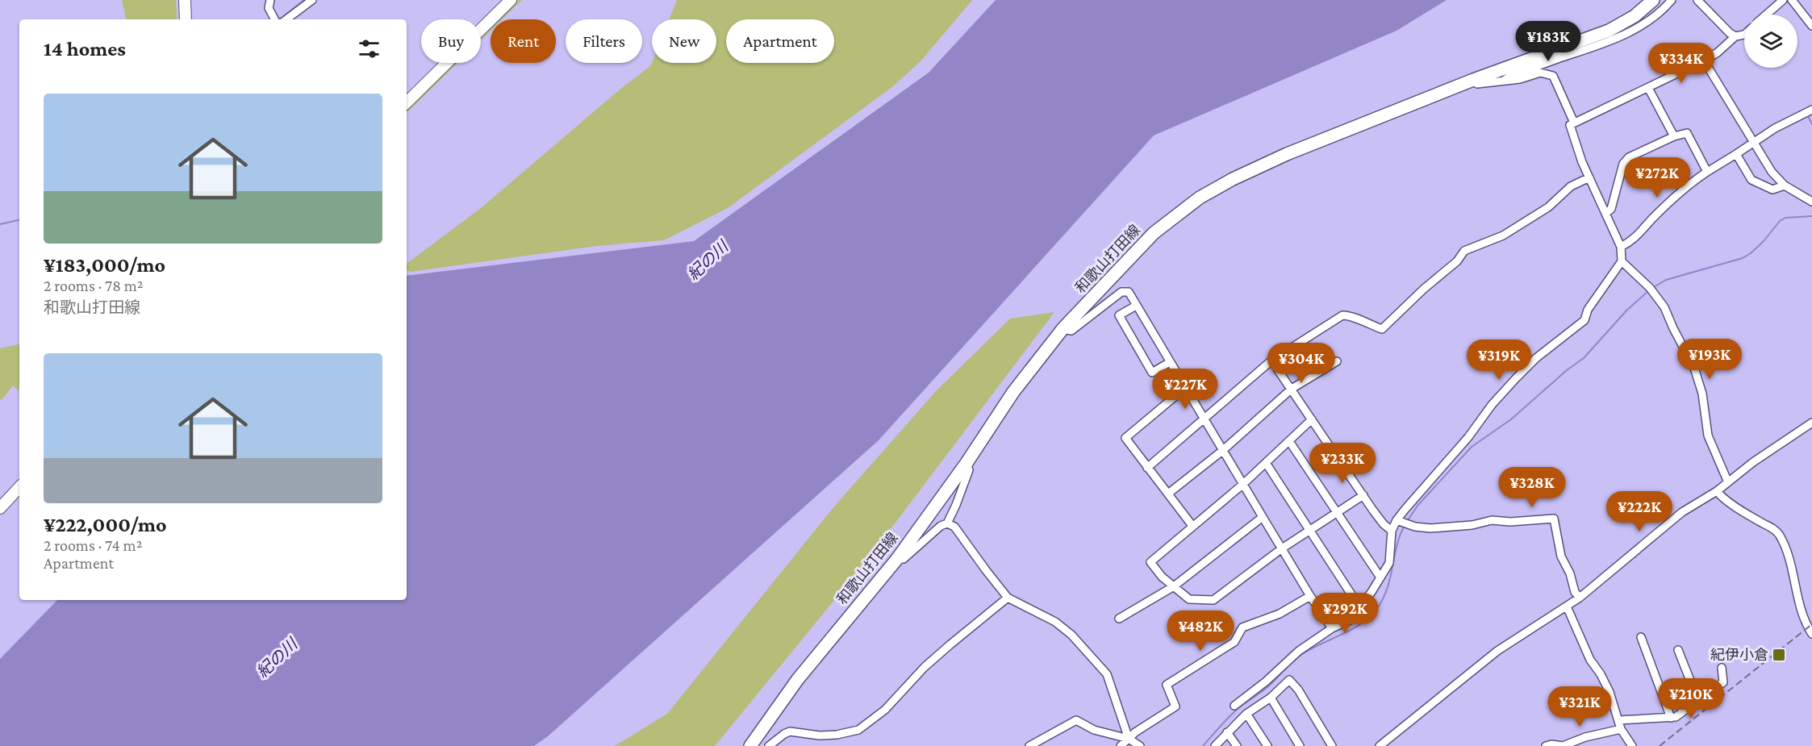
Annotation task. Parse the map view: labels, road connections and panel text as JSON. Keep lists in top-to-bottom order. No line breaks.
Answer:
{"streets":{"main road":["和歌山打田線"]},"water":["紀の川"],"places":{"transit":["紀伊小倉"]},"page":{"chip":["Buy","Rent","Filters","New","Apartment"],"heading":"14 homes","price":["¥183K","¥334K","¥272K","¥193K","¥319K","¥304K","¥227K","¥233K","¥328K","¥222K","¥292K","¥482K","¥210K","¥321K"],"list":[{"name":"¥183,000/mo","note":"2 rooms · 78 m² · 和歌山打田線"},{"name":"¥222,000/mo","note":"2 rooms · 74 m² · Apartment"}]}}
